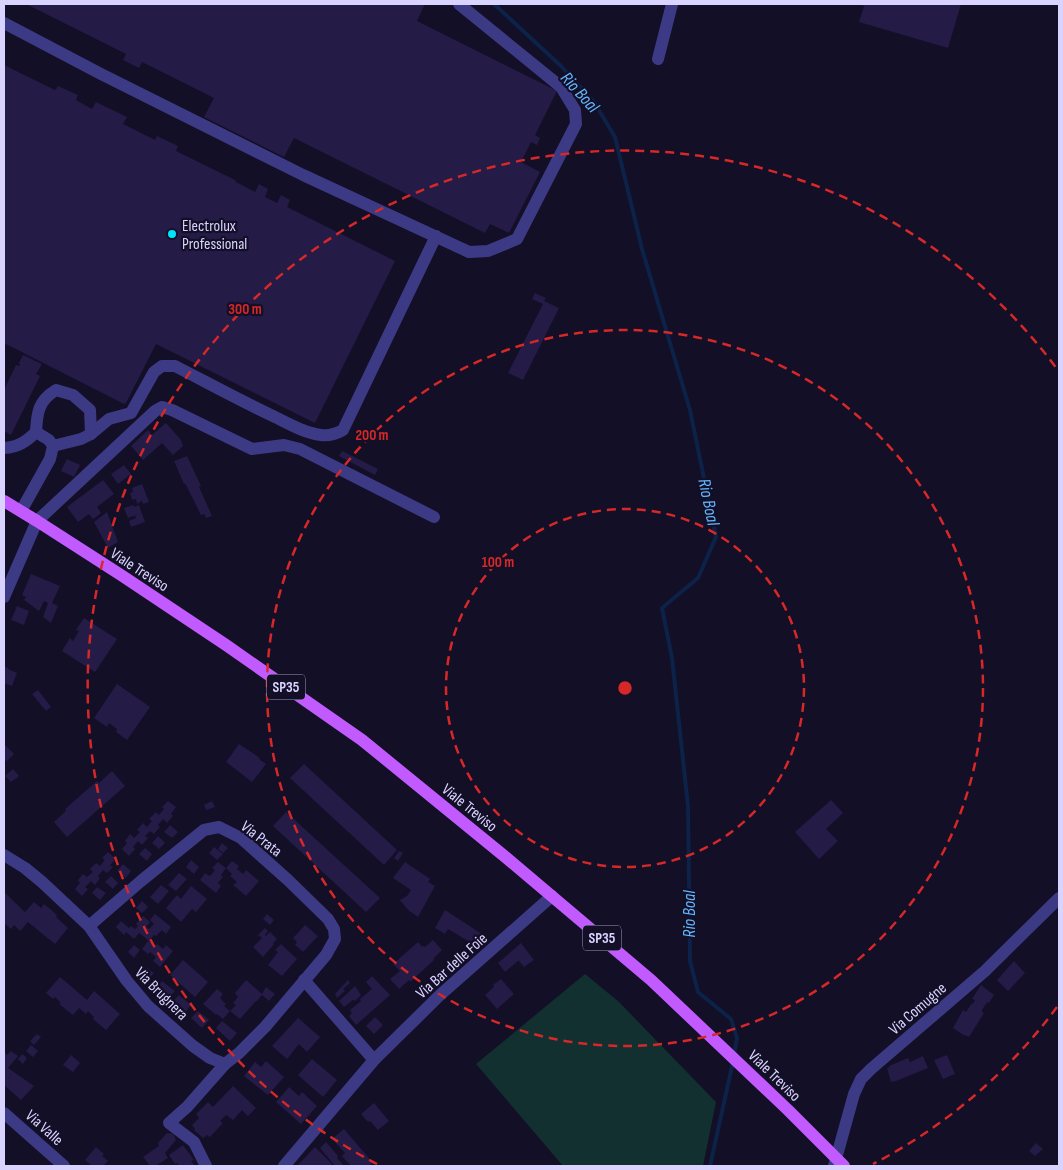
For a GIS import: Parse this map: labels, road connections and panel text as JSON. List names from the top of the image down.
{
  "streets": {
    "main road": ["Viale Treviso", "SP35"],
    "street": [
      "Via Prata",
      "Via Bar delle Foie",
      "Via Brugnera",
      "Via Comugne",
      "Via Valle"
    ]
  },
  "crossings": [
    ["Viale Treviso", "Via Bar delle Foie"],
    ["Viale Treviso", "Via Comugne"],
    ["Via Prata", "Via Brugnera"]
  ],
  "water": ["Rio Boal"],
  "places": ["Electrolux Professional"],
  "rings": ["300 m", "200 m", "100 m"]
}
